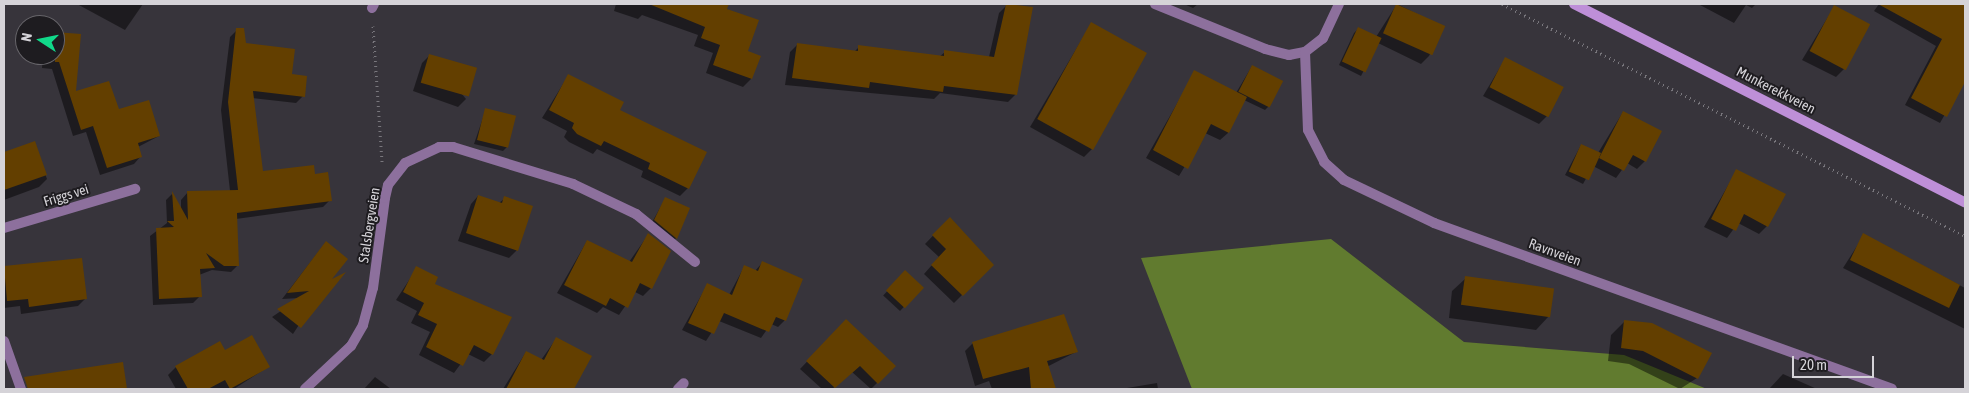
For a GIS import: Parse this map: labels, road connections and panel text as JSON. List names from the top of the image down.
{
  "streets": {
    "main road": ["Munkerekkveien"],
    "street": ["Friggs vei", "Stalsbergveien", "Ravnveien"]
  },
  "scale_bar": "20 m",
  "north": "left"
}
